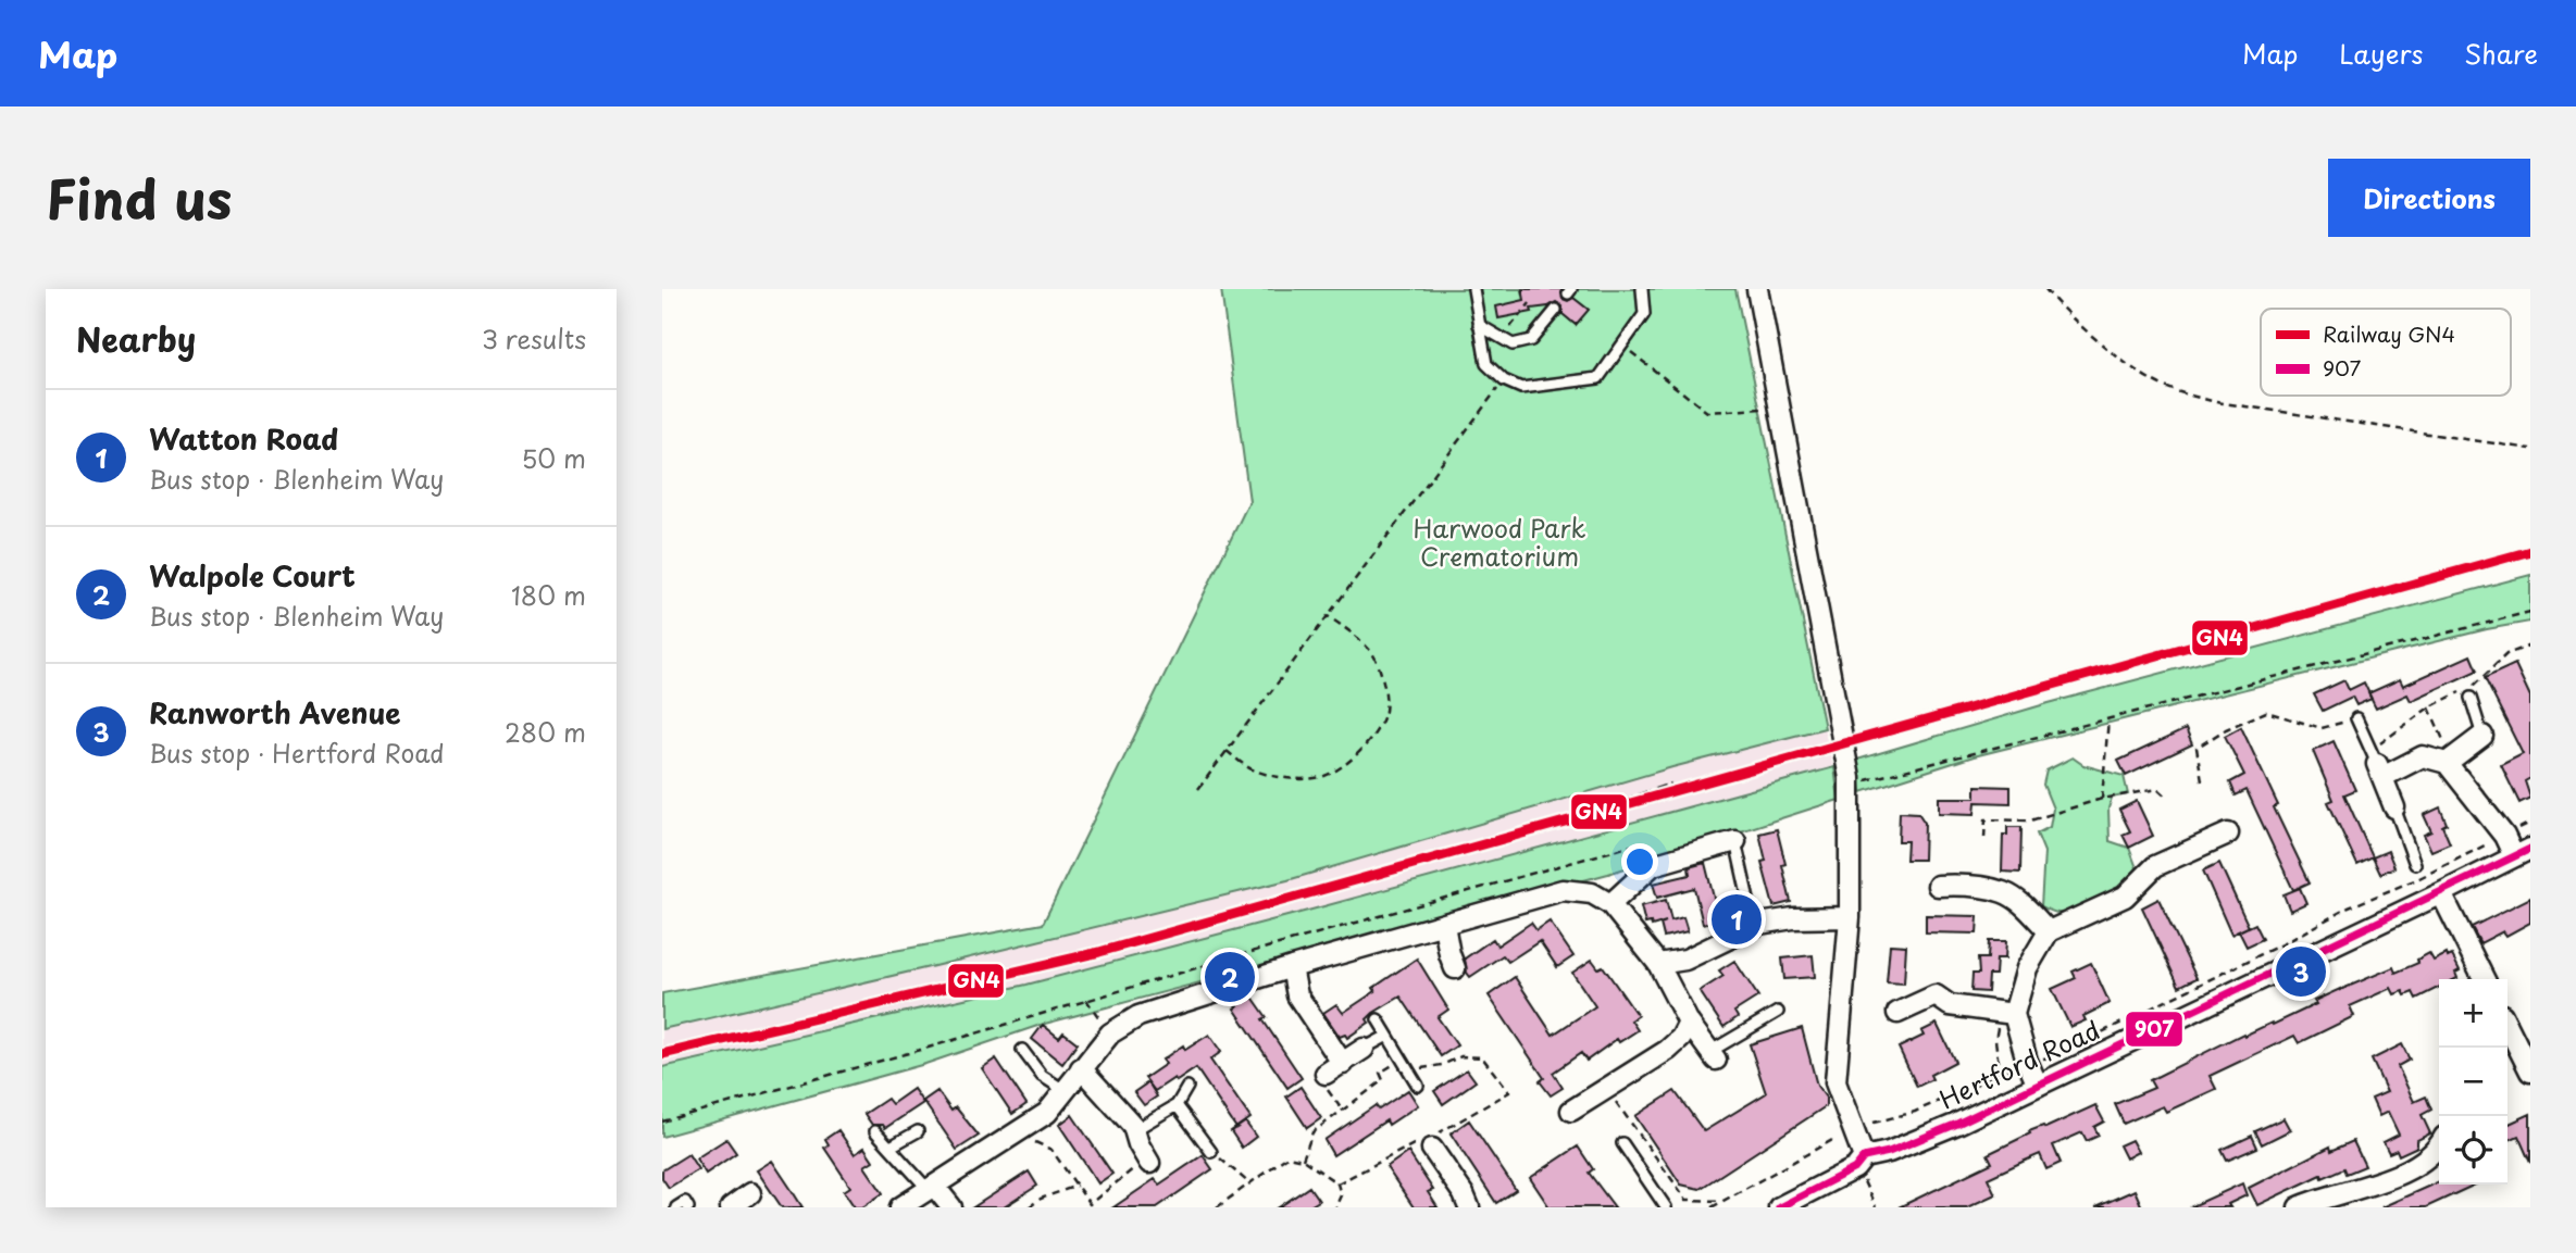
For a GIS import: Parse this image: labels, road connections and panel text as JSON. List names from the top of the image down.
{
  "streets": {
    "street": ["Hertford Road"]
  },
  "parks": ["Harwood Park Crematorium"],
  "lines": ["rail line GN4", "transit line 907"],
  "legend": ["Railway GN4", "907"],
  "page": {
    "header": "Map",
    "nav": ["Map", "Layers", "Share"],
    "title": "Find us",
    "buttons": "Directions",
    "heading": ["Nearby", "3 results"],
    "list": [
      {
        "mark": "1",
        "name": "Watton Road",
        "note": "Bus stop · Blenheim Way",
        "value": "50 m"
      },
      {
        "mark": "2",
        "name": "Walpole Court",
        "note": "Bus stop · Blenheim Way",
        "value": "180 m"
      },
      {
        "mark": "3",
        "name": "Ranworth Avenue",
        "note": "Bus stop · Hertford Road",
        "value": "280 m"
      }
    ],
    "pins": ["1", "3", "2"],
    "map_buttons": ["+", "−"]
  }
}
